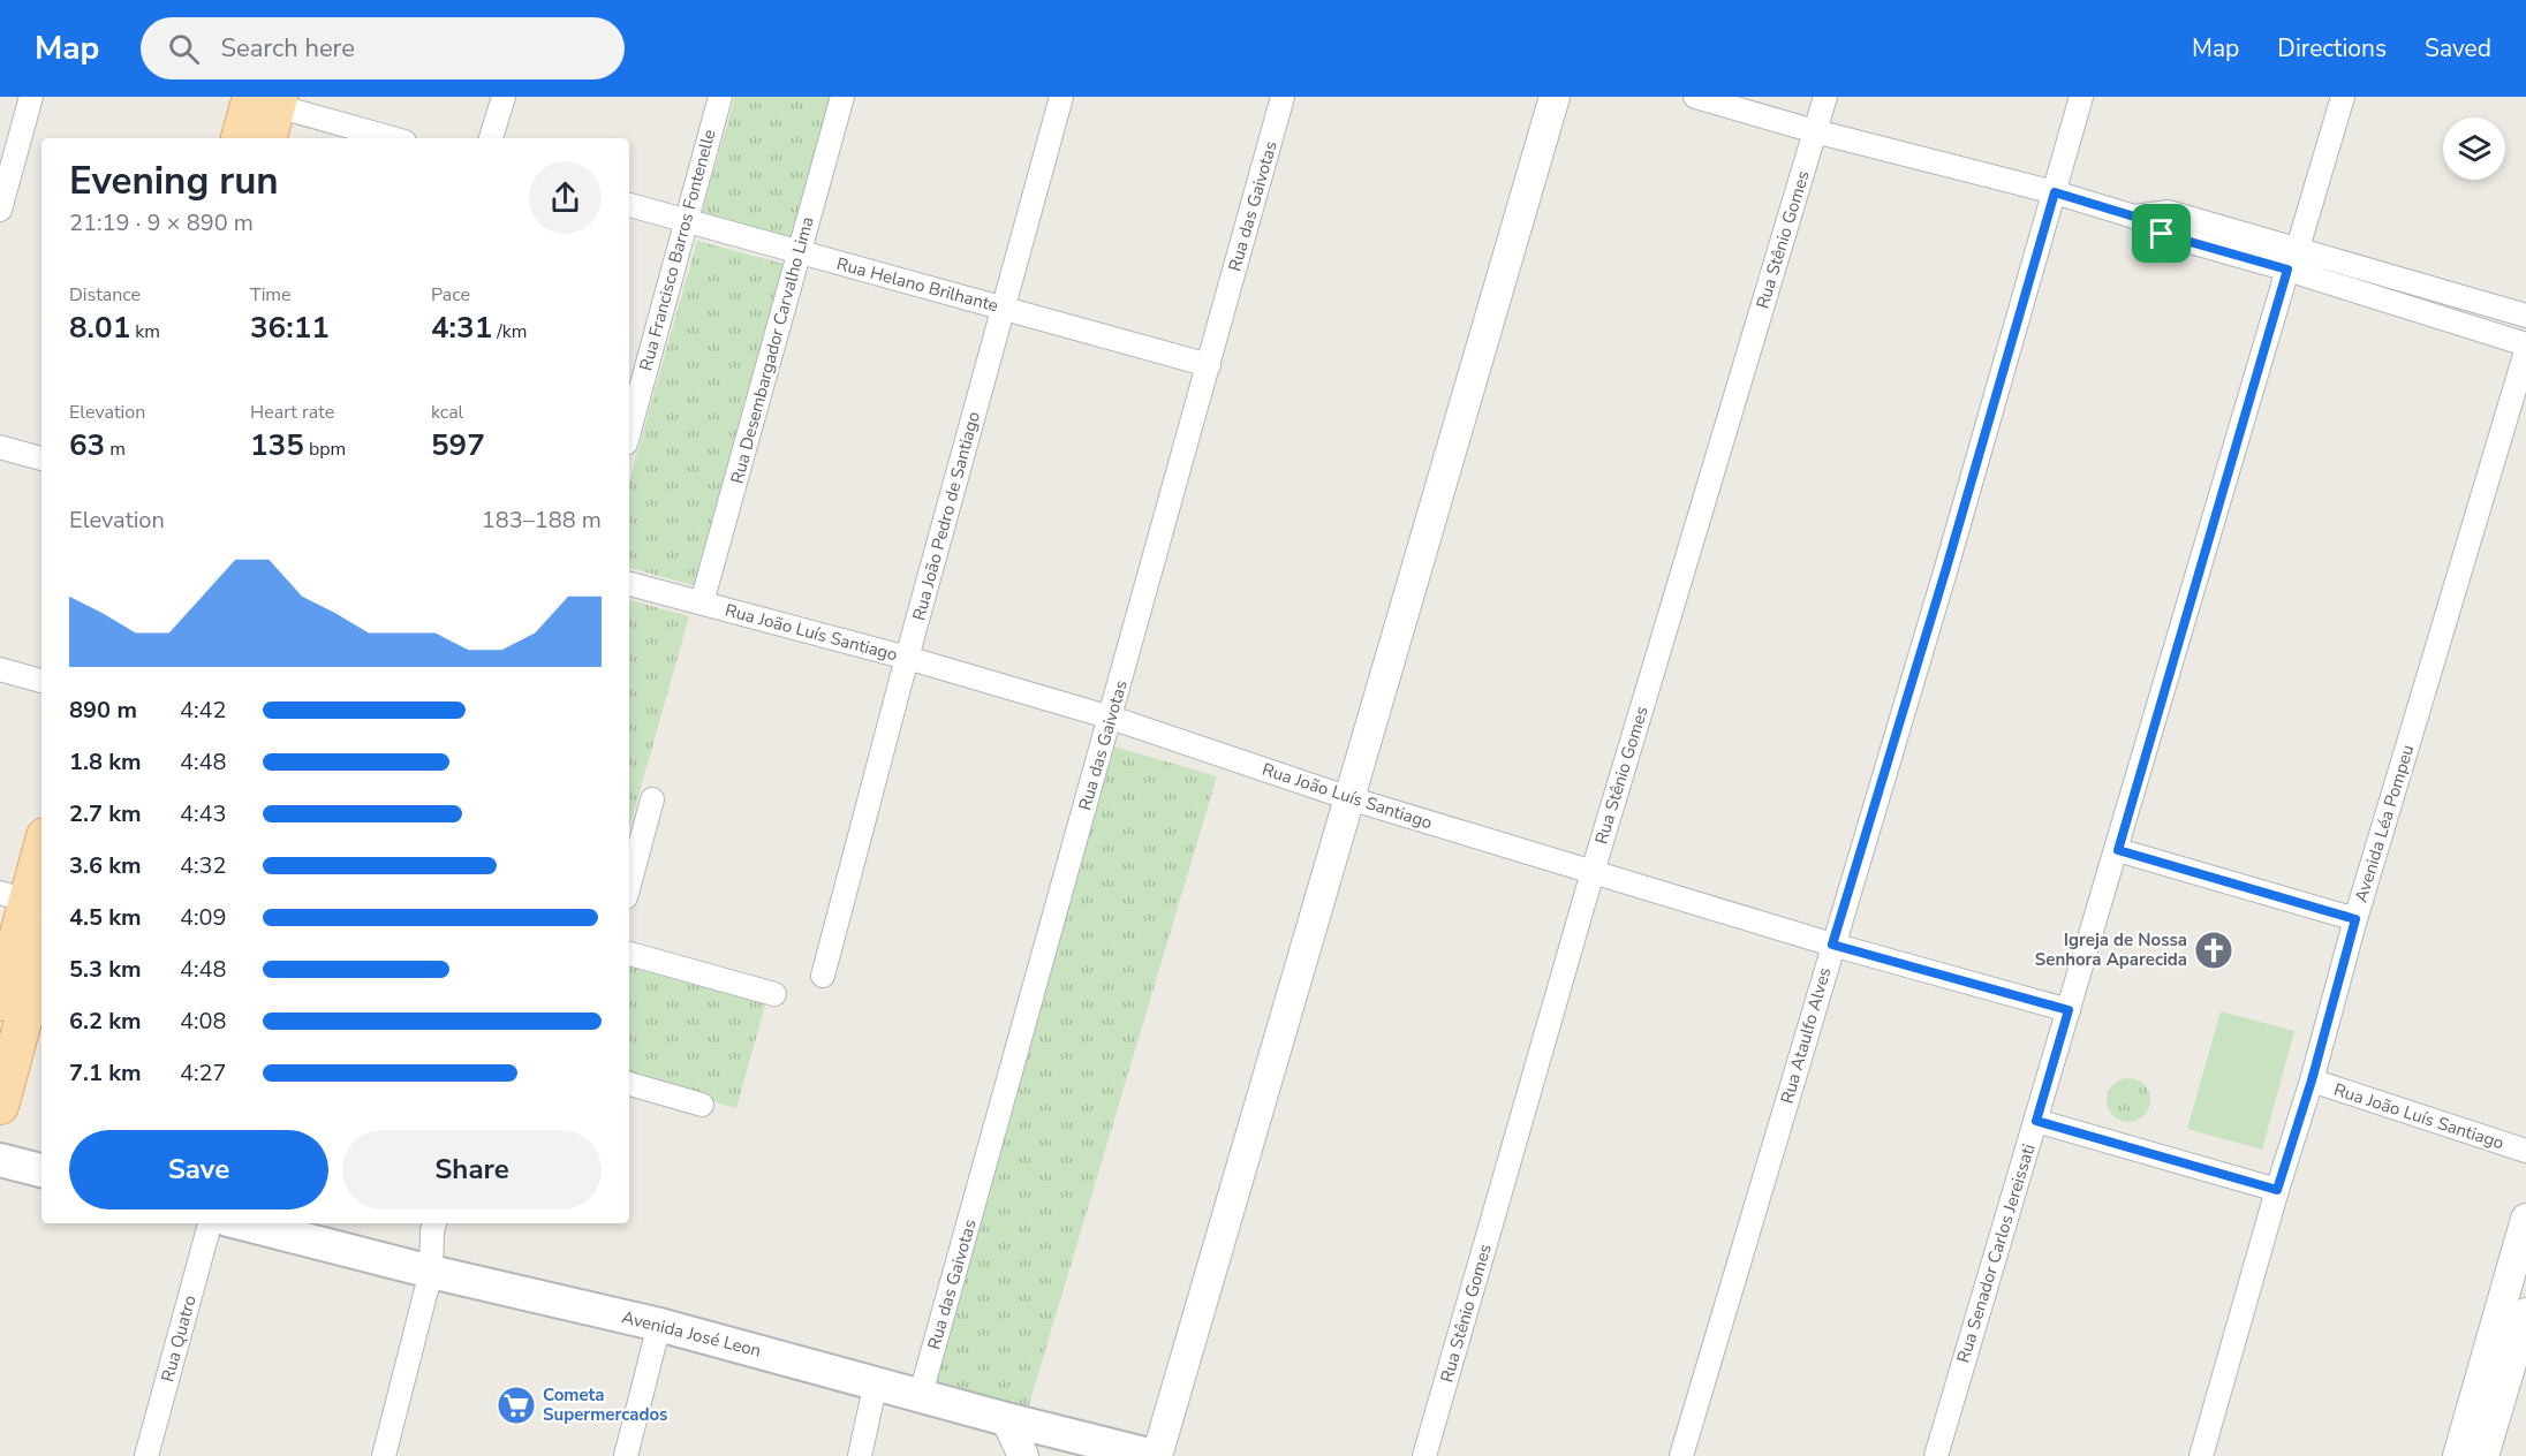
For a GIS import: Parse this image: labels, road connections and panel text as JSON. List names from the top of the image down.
{
  "streets": {
    "main road": ["Avenida José Leon"],
    "street": [
      "Rua das Gaivotas",
      "Rua Stênio Gomes",
      "Rua Francisco Barros Fontenelle",
      "Rua Helano Brilhante",
      "Rua Desembargador Carvalho Lima",
      "Rua João Pedro de Santiago",
      "Rua João Luís Santiago",
      "Avenida Léa Pompeu",
      "Rua Ataulfo Alves",
      "Rua Senador Carlos Jereissati",
      "Rua Quatro"
    ]
  },
  "crossings": [
    ["Rua das Gaivotas", "Rua Helano Brilhante"],
    ["Rua das Gaivotas", "Rua João Luís Santiago"],
    ["Rua das Gaivotas", "Avenida José Leon"],
    ["Rua Stênio Gomes", "Rua João Luís Santiago"],
    ["Rua Francisco Barros Fontenelle", "Rua Helano Brilhante"],
    ["Rua Helano Brilhante", "Rua Desembargador Carvalho Lima"],
    ["Rua Helano Brilhante", "Rua João Pedro de Santiago"],
    ["Rua Desembargador Carvalho Lima", "Rua João Luís Santiago"],
    ["Rua João Pedro de Santiago", "Rua João Luís Santiago"],
    ["Rua João Luís Santiago", "Avenida Léa Pompeu"],
    ["Rua João Luís Santiago", "Rua Ataulfo Alves"],
    ["Rua João Luís Santiago", "Rua Senador Carlos Jereissati"]
  ],
  "places": {
    "church": ["Igreja de Nossa Senhora Aparecida"],
    "supermarket": ["Cometa Supermercados"]
  },
  "page": {
    "header": "Map",
    "search": "Search here",
    "nav": ["Map", "Directions", "Saved"],
    "heading": ["Evening run", "21:19 · 9 × 890 m"],
    "stats": [
      ["Distance", "8.01 km"],
      ["Time", "36:11"],
      ["Pace", "4:31 /km"],
      ["Elevation", "63 m"],
      ["Heart rate", "135 bpm"],
      ["kcal", "597"]
    ],
    "chart": ["Elevation", "183–188 m"],
    "list": [
      {
        "name": "890 m",
        "note": "4:42"
      },
      {
        "name": "1.8 km",
        "note": "4:48"
      },
      {
        "name": "2.7 km",
        "note": "4:43"
      },
      {
        "name": "3.6 km",
        "note": "4:32"
      },
      {
        "name": "4.5 km",
        "note": "4:09"
      },
      {
        "name": "5.3 km",
        "note": "4:48"
      },
      {
        "name": "6.2 km",
        "note": "4:08"
      },
      {
        "name": "7.1 km",
        "note": "4:27"
      }
    ],
    "buttons": ["Save", "Share"]
  }
}
